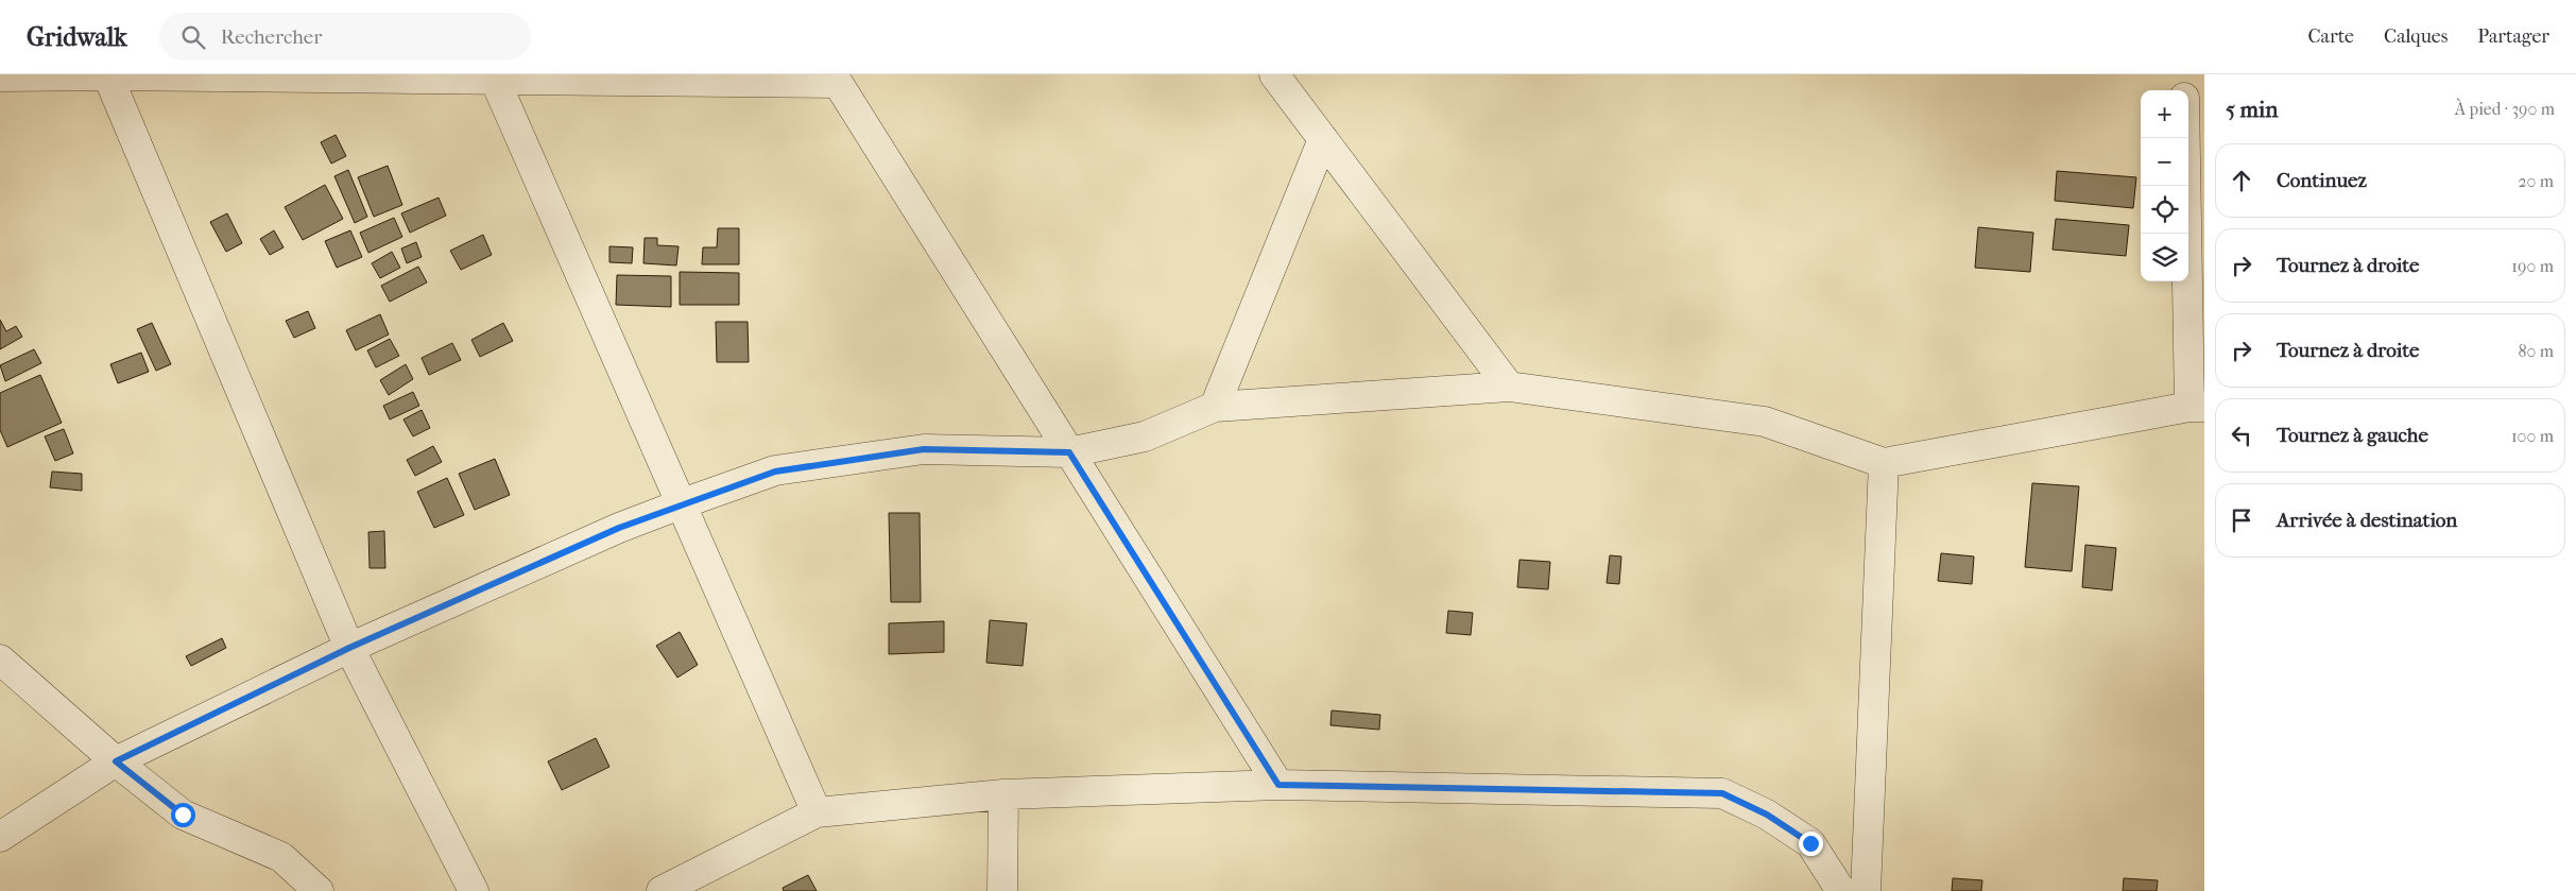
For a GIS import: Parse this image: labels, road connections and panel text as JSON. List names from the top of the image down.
{
  "page": {
    "header": "Gridwalk",
    "search": "Rechercher",
    "nav": ["Carte", "Calques", "Partager"],
    "heading": ["5 min", "À pied · 390 m"],
    "map_buttons": ["+", "−"],
    "list": [
      ["Continuez", "20 m"],
      ["Tournez à droite", "190 m"],
      ["Tournez à droite", "80 m"],
      ["Tournez à gauche", "100 m"],
      "Arrivée à destination"
    ]
  }
}
